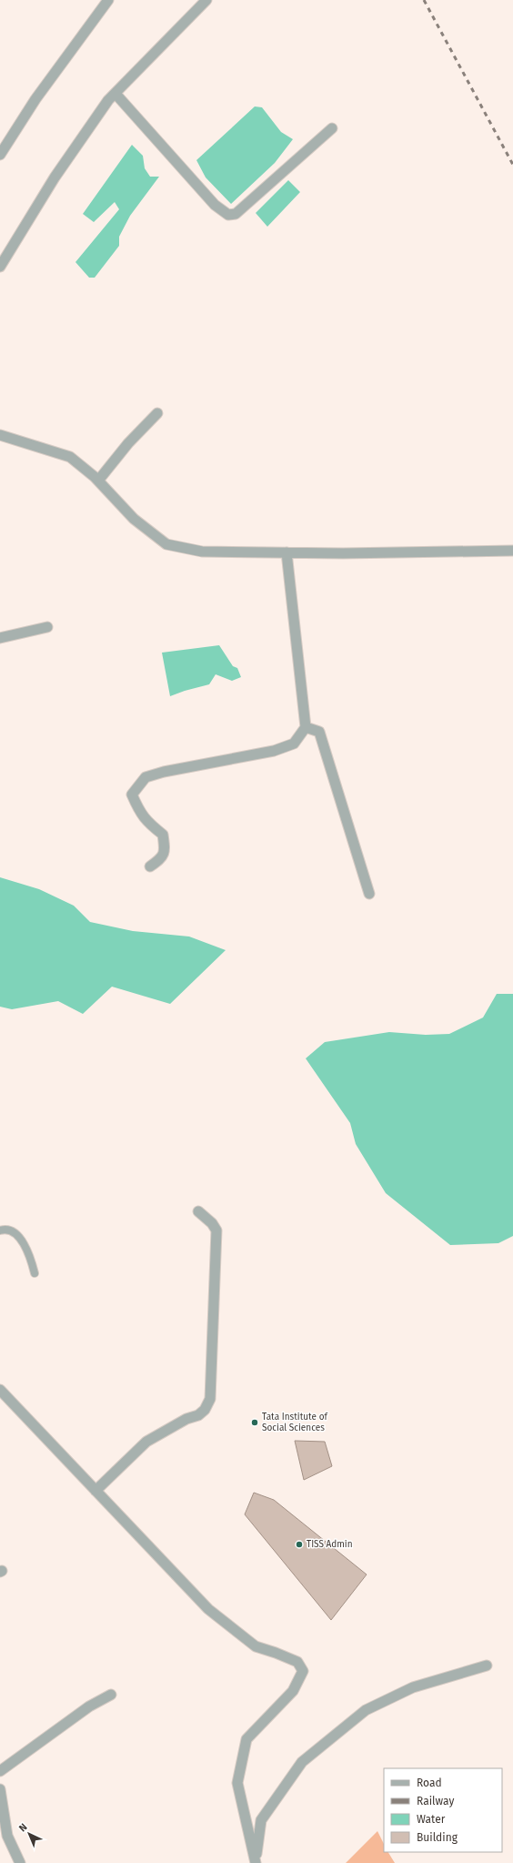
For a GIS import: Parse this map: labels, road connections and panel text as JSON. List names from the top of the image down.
{
  "places": ["Tata Institute of Social Sciences", "TISS Admin"],
  "legend": [
    "Road",
    "Railway",
    "Water",
    "Building"
  ],
  "north": "top left"
}
